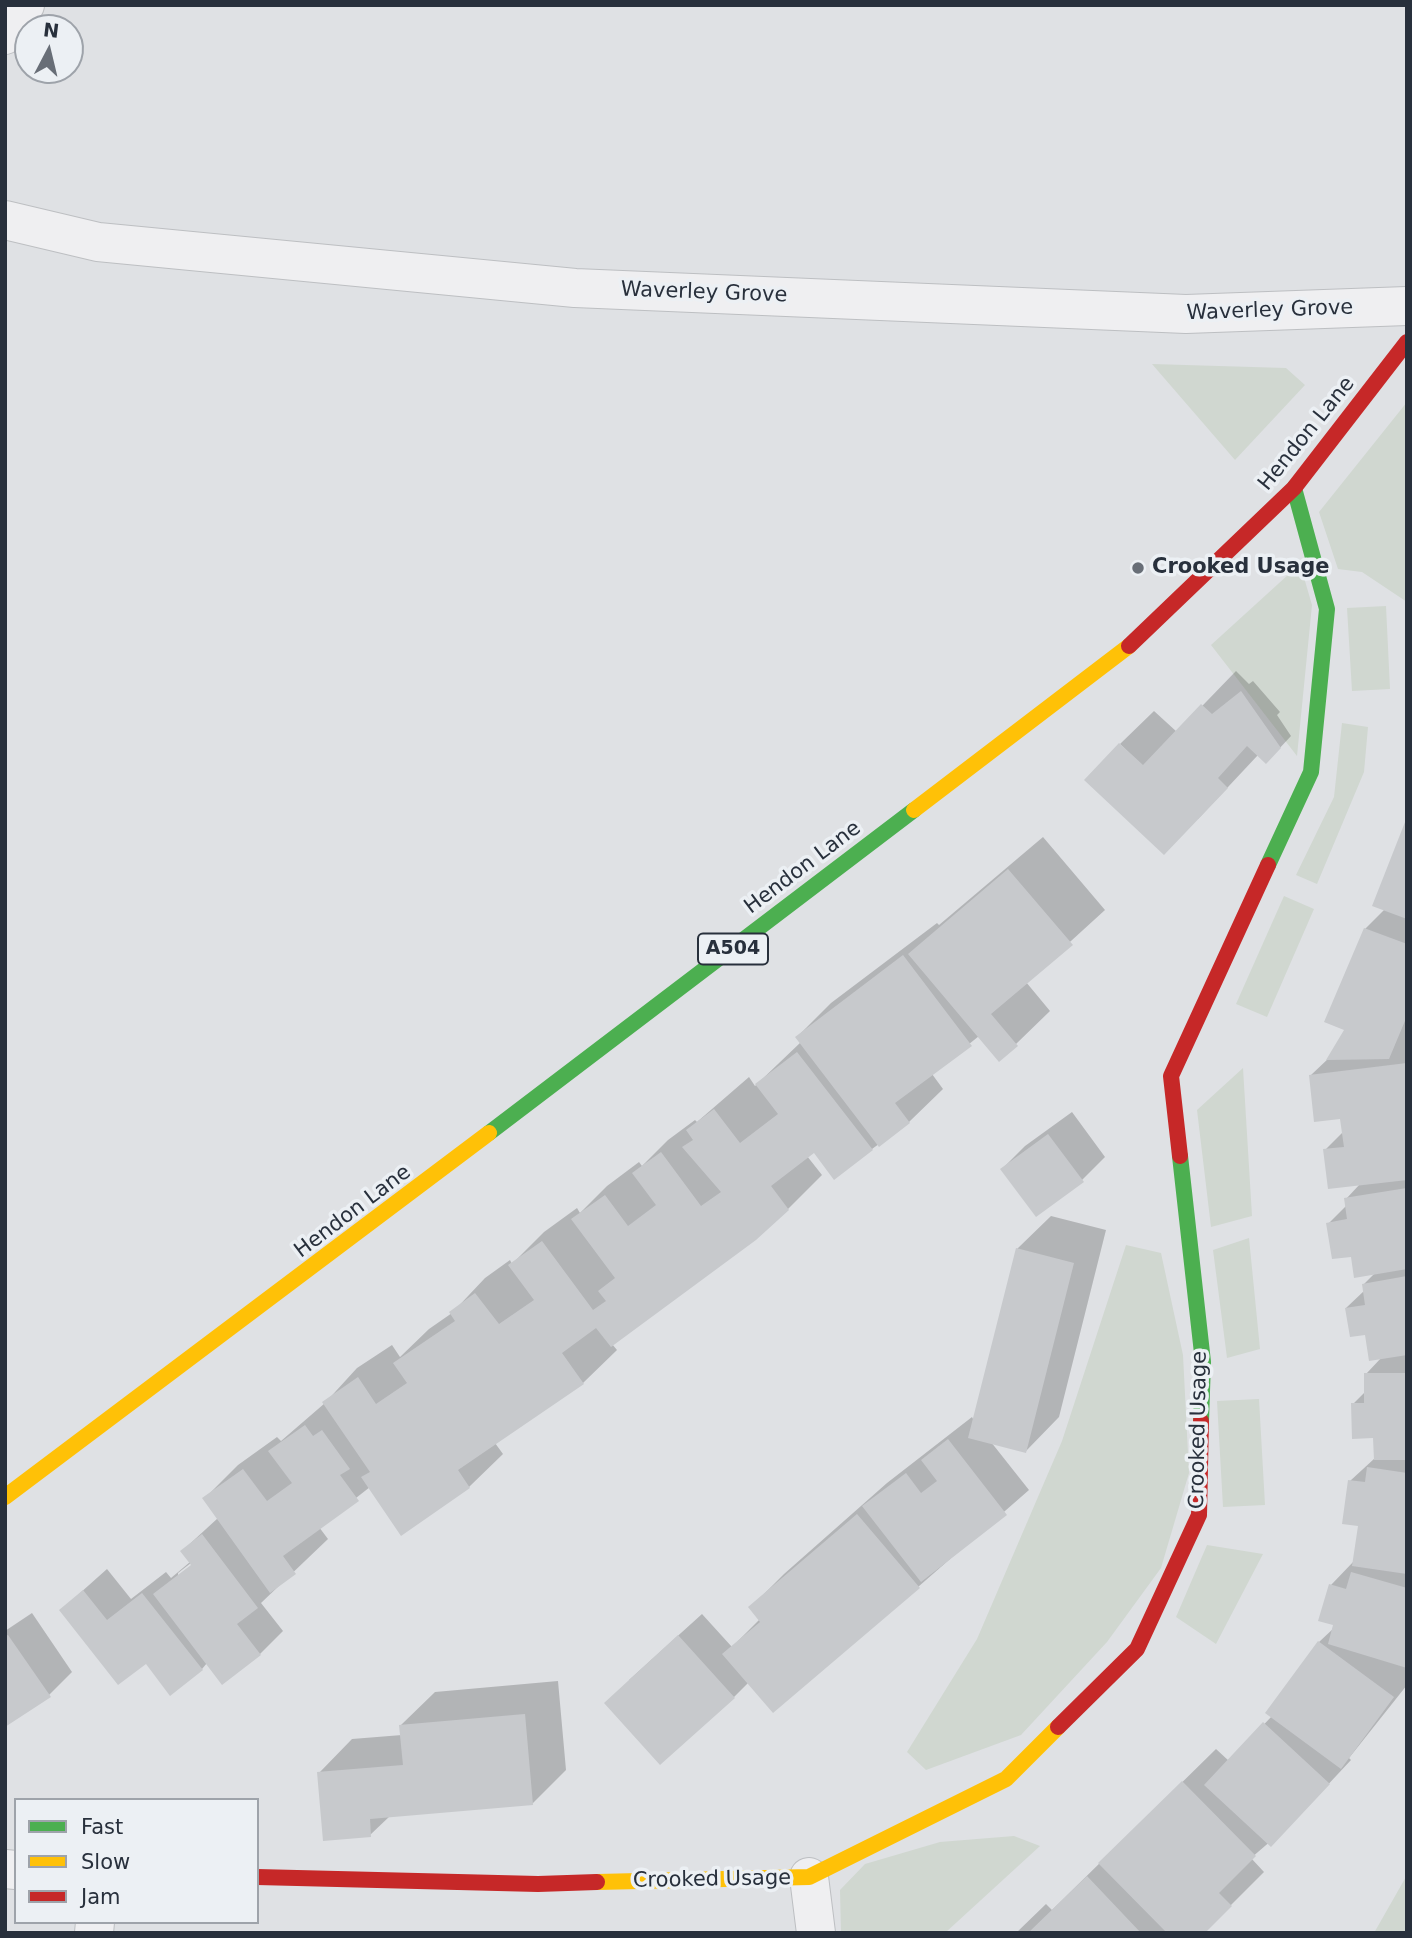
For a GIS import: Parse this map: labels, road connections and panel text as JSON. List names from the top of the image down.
{
  "streets": {
    "street": [
      "Waverley Grove",
      "Hendon Lane",
      "A504",
      "Crooked Usage"
    ]
  },
  "crossings": [
    ["Hendon Lane", "Crooked Usage"]
  ],
  "places": ["Crooked Usage"],
  "legend": ["Fast", "Slow", "Jam"],
  "north": "top"
}
